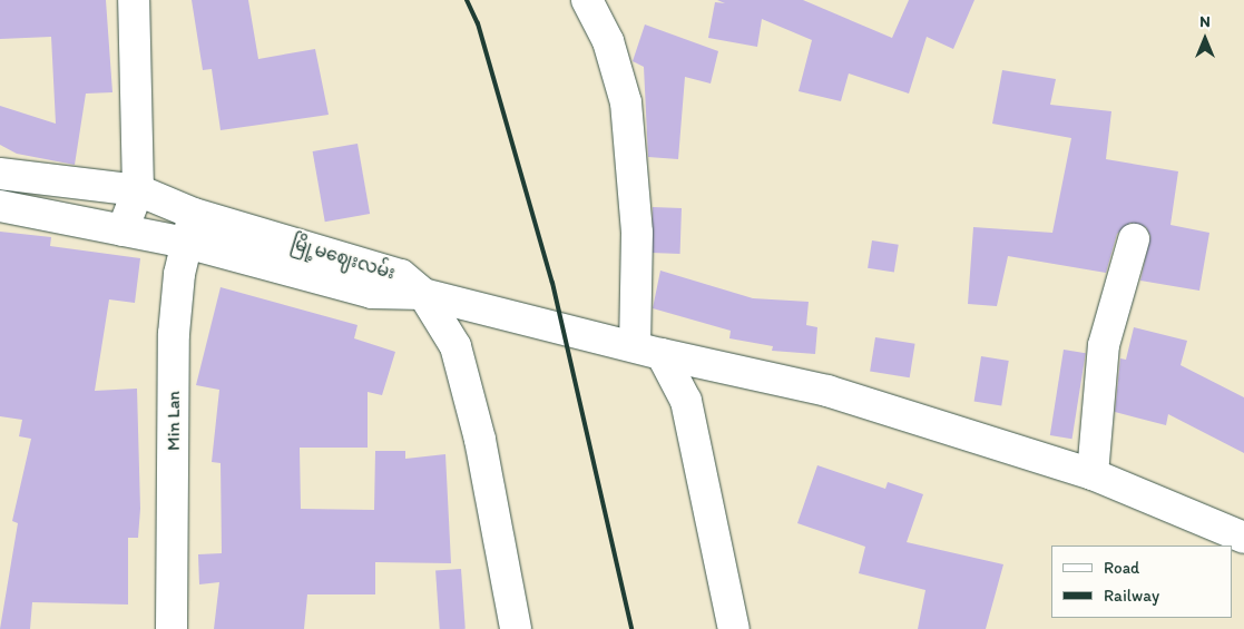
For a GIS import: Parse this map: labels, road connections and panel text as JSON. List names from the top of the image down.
{
  "streets": {
    "street": ["မြို့မဈေးလမ်း", "Min Lan"]
  },
  "crossings": [
    ["မြို့မဈေးလမ်း", "Min Lan"]
  ],
  "legend": ["Road", "Railway"],
  "north": "top"
}
